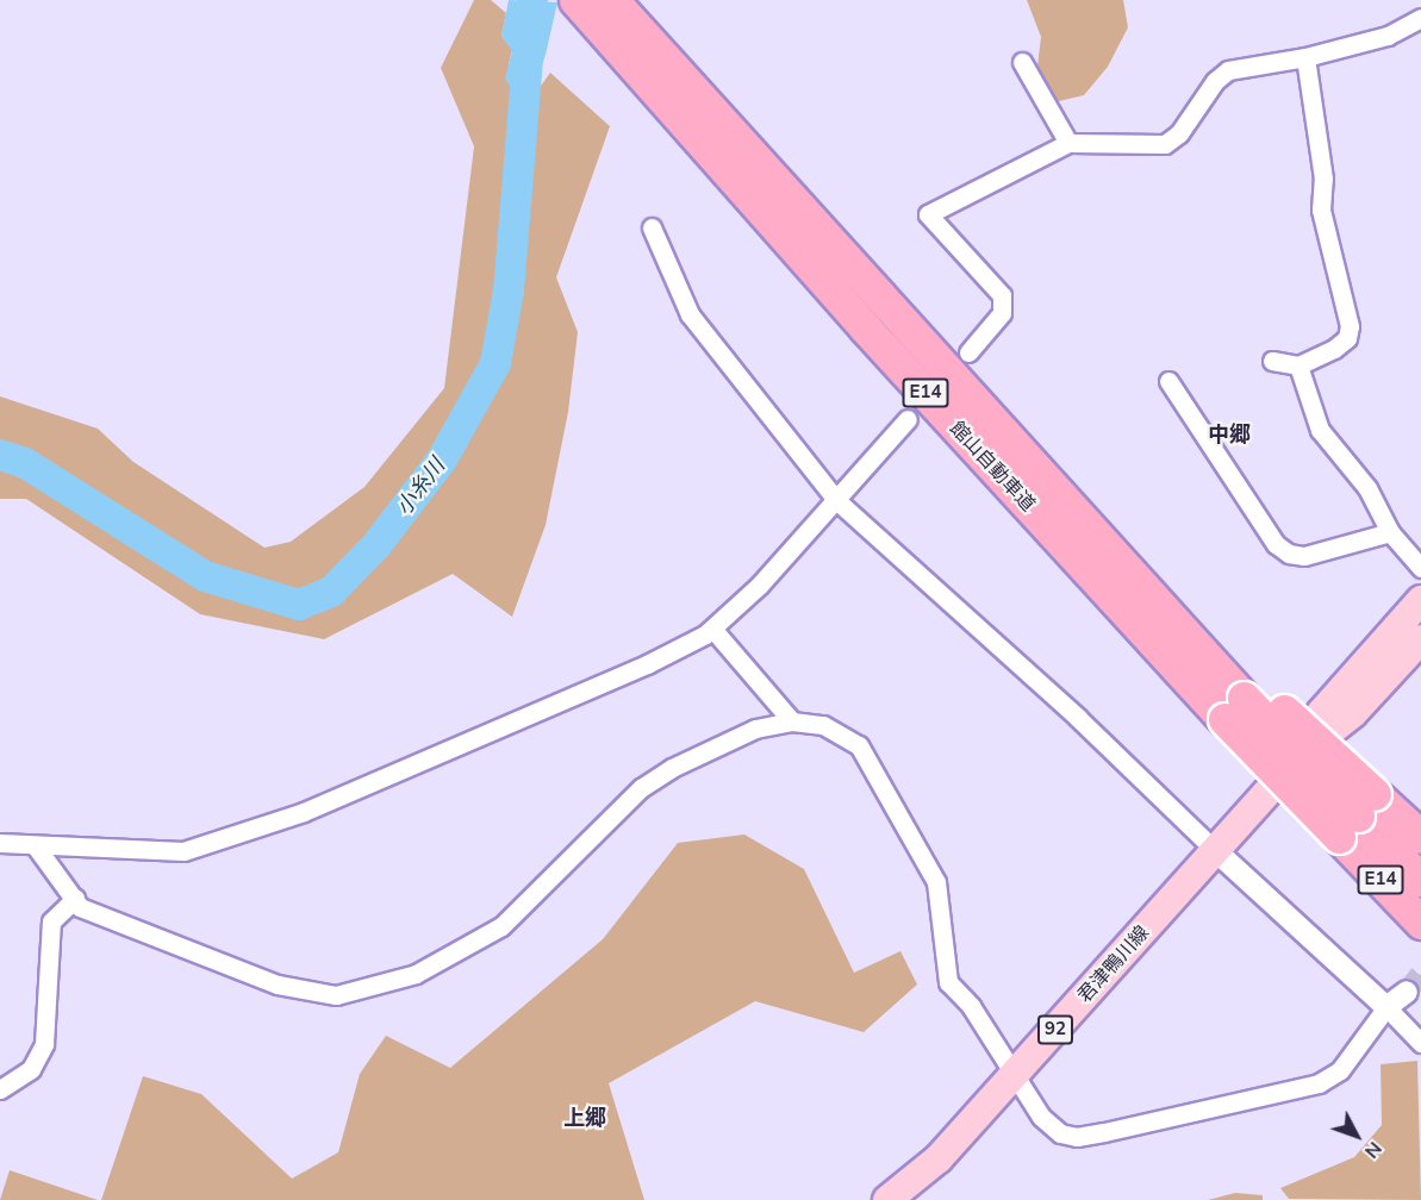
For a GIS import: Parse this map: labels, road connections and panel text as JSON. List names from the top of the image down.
{
  "streets": {
    "highway": ["E14", "館山自動車道"],
    "main road": ["君津鴨川線", "92"]
  },
  "districts": ["中郷", "上郷"],
  "water": ["小糸川"],
  "north": "bottom right"
}
